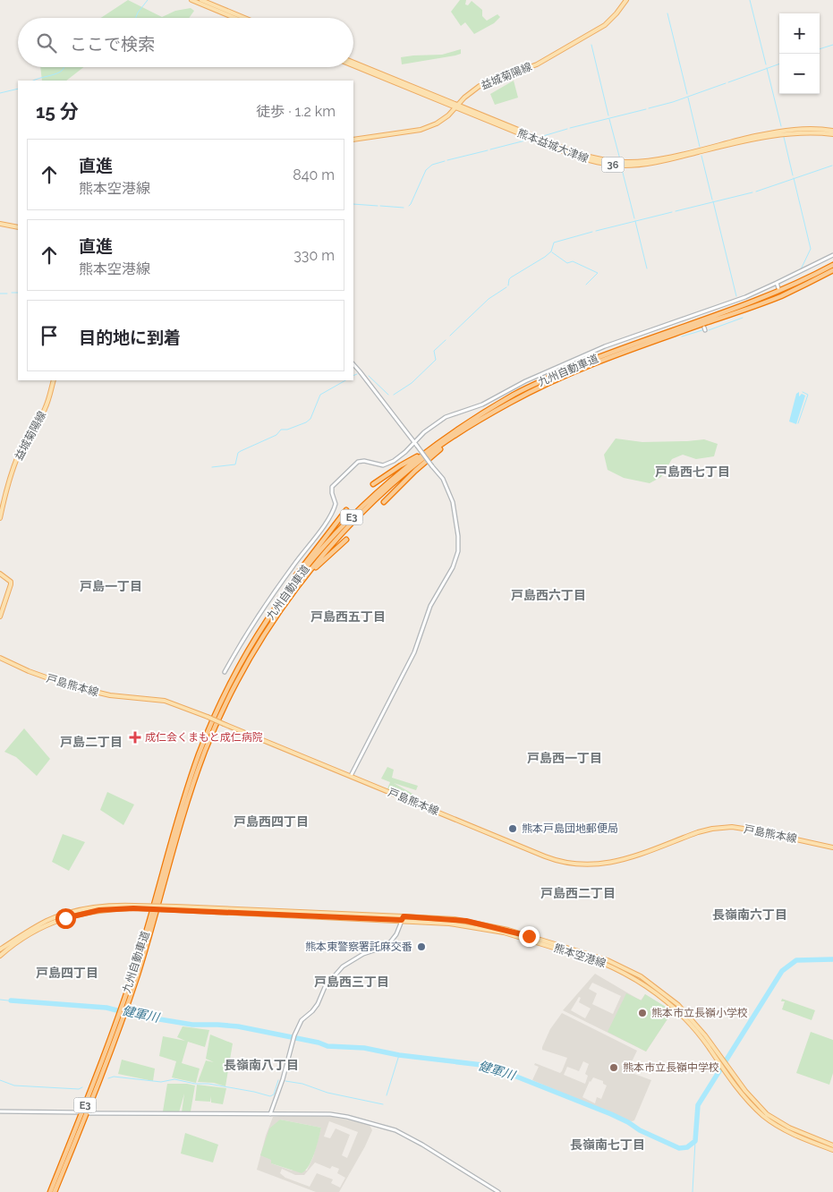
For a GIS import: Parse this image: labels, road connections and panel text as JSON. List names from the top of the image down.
{
  "streets": {
    "highway": ["九州自動車道", "E3"],
    "main road": [
      "益城菊陽線",
      "熊本益城大津線",
      "36",
      "戸島熊本線",
      "熊本空港線"
    ]
  },
  "crossings": [
    ["益城菊陽線", "熊本益城大津線"]
  ],
  "districts": [
    "戸島西七丁目",
    "戸島一丁目",
    "戸島西六丁目",
    "戸島西五丁目",
    "戸島二丁目",
    "戸島西一丁目",
    "戸島西四丁目",
    "戸島西二丁目",
    "長嶺南六丁目",
    "戸島四丁目",
    "戸島西三丁目",
    "長嶺南八丁目",
    "長嶺南七丁目"
  ],
  "water": ["健軍川"],
  "places": {
    "health": ["成仁会くまもと成仁病院"],
    "other": [
      "熊本戸島団地郵便局",
      "熊本東警察署託麻交番",
      "熊本市立長嶺小学校",
      "熊本市立長嶺中学校"
    ]
  },
  "page": {
    "map_buttons": ["+", "−"],
    "search": "ここで検索",
    "heading": ["15 分", "徒歩 · 1.2 km"],
    "list": [
      ["直進", "熊本空港線", "840 m"],
      ["直進", "熊本空港線", "330 m"],
      "目的地に到着"
    ]
  }
}
